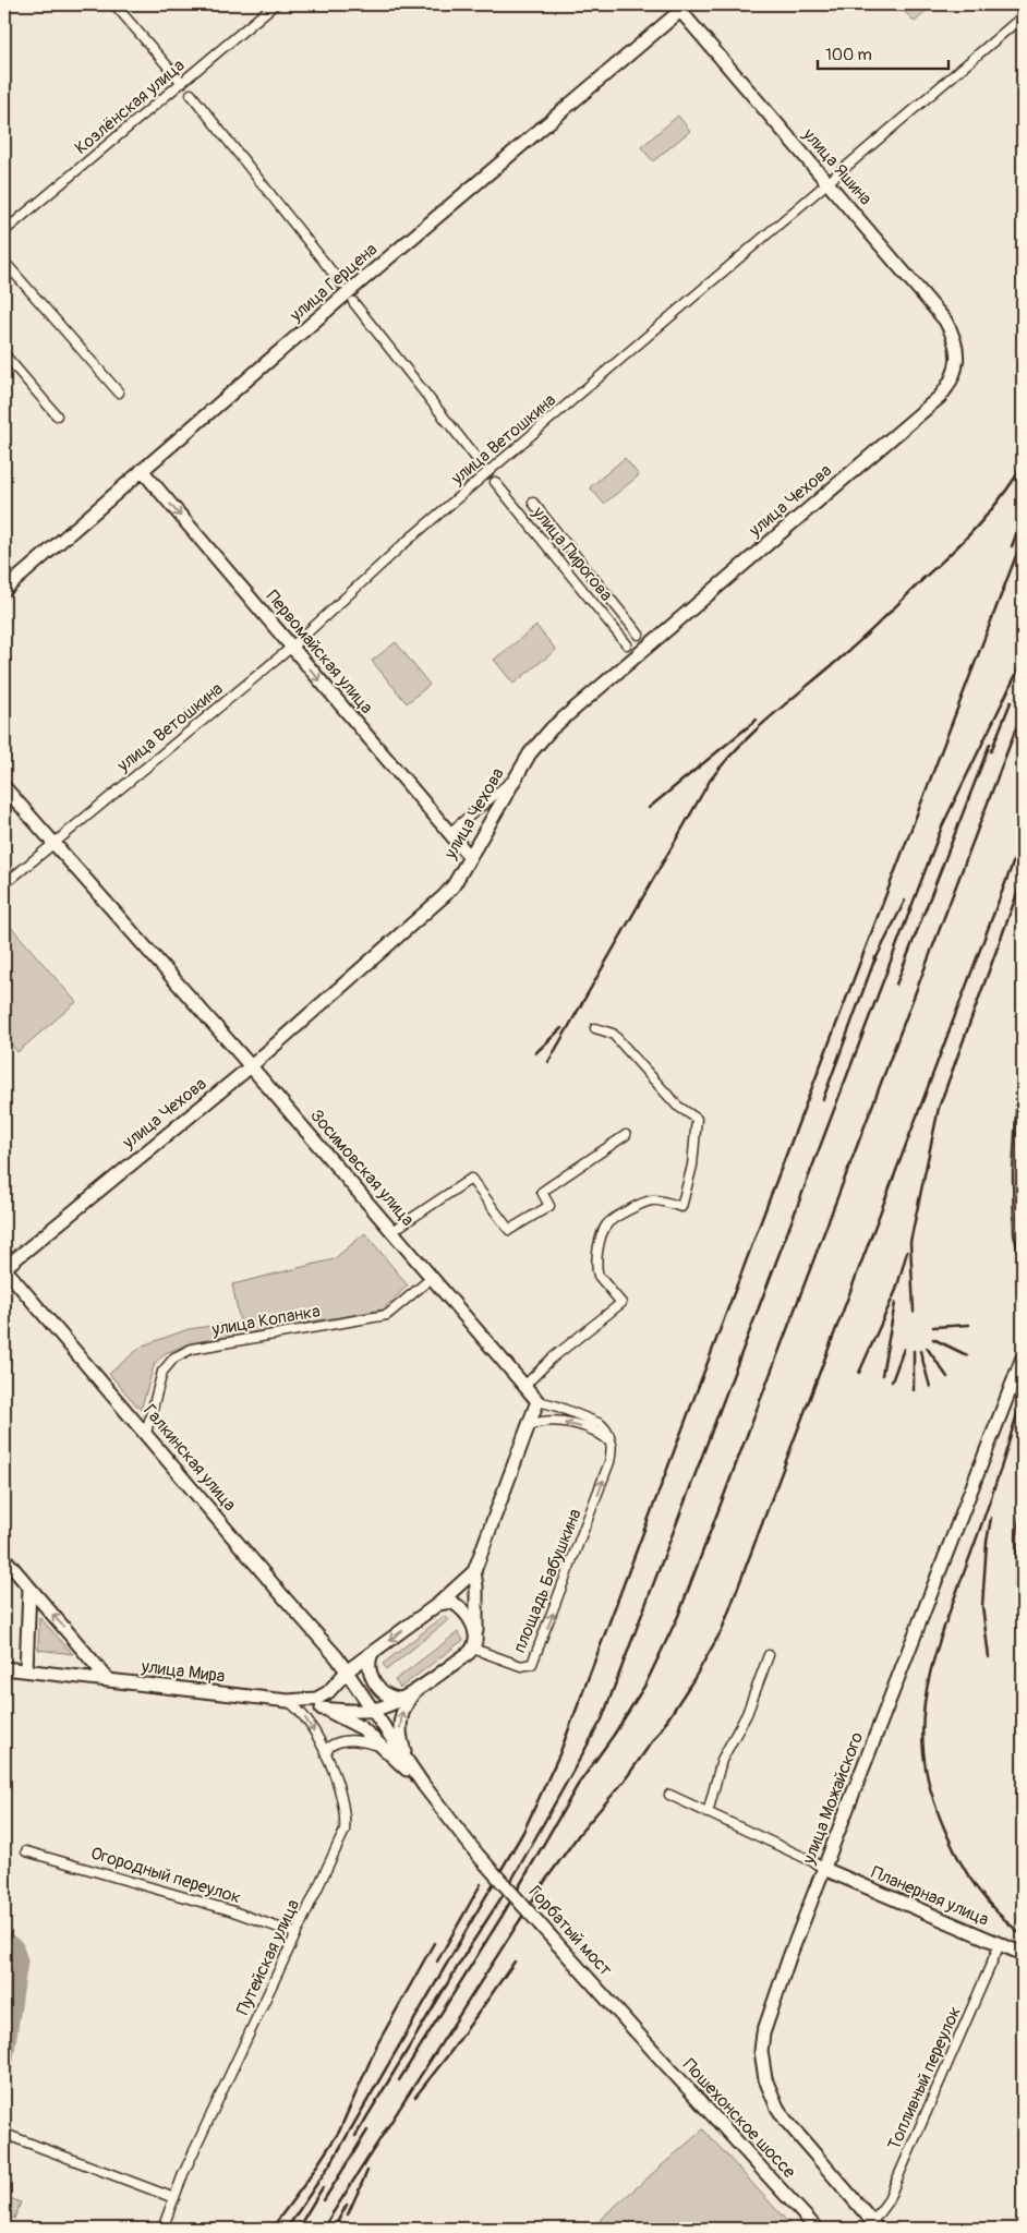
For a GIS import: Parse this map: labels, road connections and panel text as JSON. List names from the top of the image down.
{
  "streets": {
    "street": [
      "Козлёнская улица",
      "улица Яшина",
      "улица Герцена",
      "улица Ветошкина",
      "улица Чехова",
      "улица Пирогова",
      "Первомайская улица",
      "Зосимовская улица",
      "улица Копанка",
      "Галкинская улица",
      "площадь Бабушкина",
      "улица Мира",
      "улица Можайского",
      "Огородный переулок",
      "Планерная улица",
      "Горбатый мост",
      "Путейская улица",
      "Топливный переулок",
      "Пошехонское шоссе"
    ]
  },
  "crossings": [
    ["улица Яшина", "улица Герцена"],
    ["улица Яшина", "улица Ветошкина"],
    ["улица Яшина", "улица Чехова"],
    ["улица Герцена", "Первомайская улица"],
    ["улица Ветошкина", "Первомайская улица"],
    ["улица Ветошкина", "Зосимовская улица"],
    ["улица Чехова", "Первомайская улица"],
    ["улица Чехова", "Зосимовская улица"],
    ["улица Чехова", "Галкинская улица"],
    ["Зосимовская улица", "улица Копанка"],
    ["улица Копанка", "Галкинская улица"],
    ["Галкинская улица", "улица Мира"],
    ["Галкинская улица", "Горбатый мост"],
    ["улица Мира", "Путейская улица"],
    ["улица Можайского", "Планерная улица"],
    ["улица Можайского", "Топливный переулок"],
    ["Огородный переулок", "Путейская улица"],
    ["Планерная улица", "Топливный переулок"],
    ["Горбатый мост", "Пошехонское шоссе"]
  ],
  "one_way": ["Первомайская улица", "площадь Бабушкина"],
  "scale_bar": "100 m"
}
